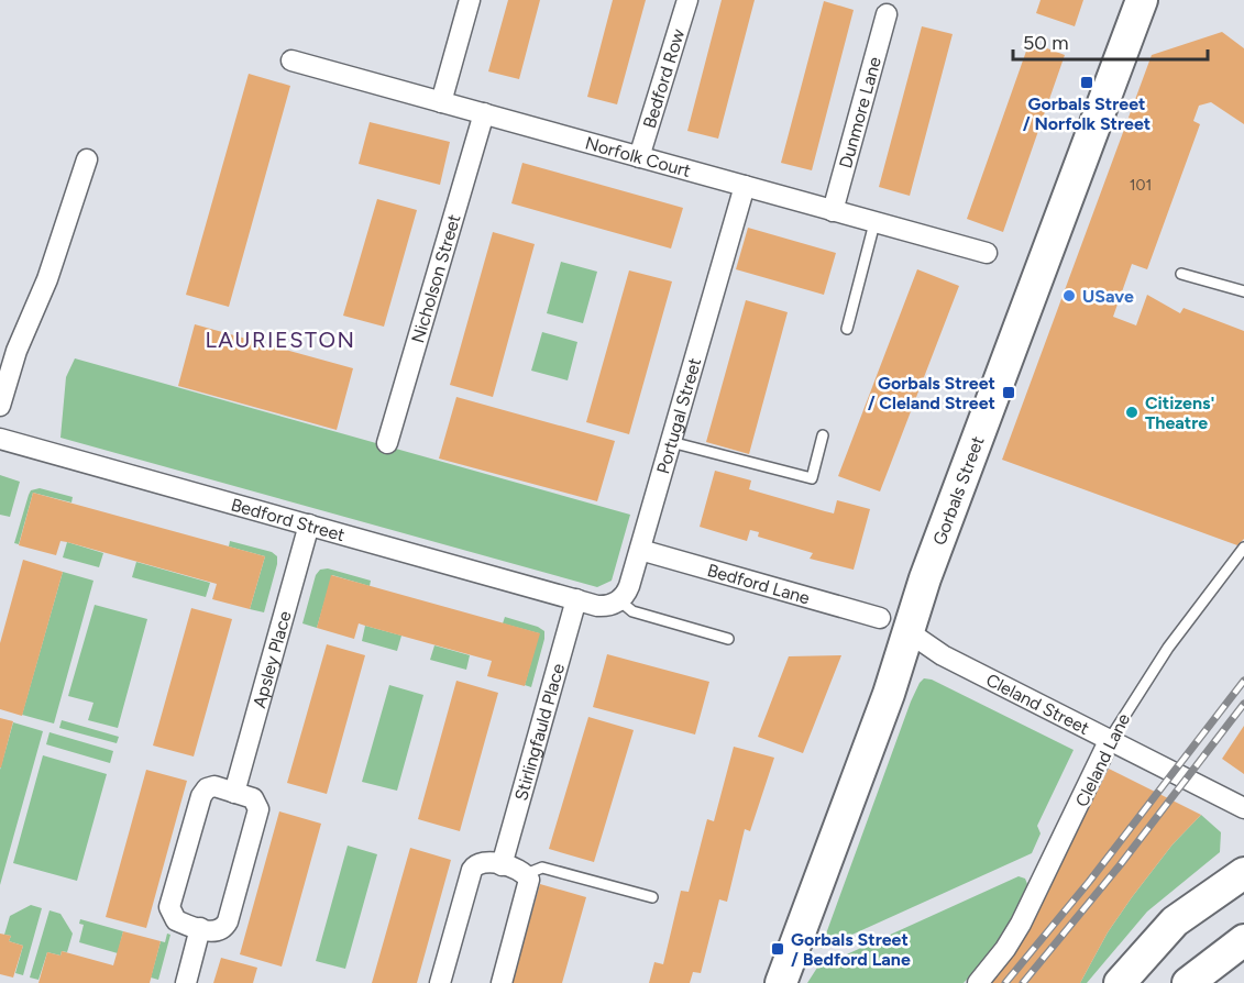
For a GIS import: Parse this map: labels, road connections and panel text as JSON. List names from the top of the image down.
{
  "streets": {
    "main road": ["Gorbals Street"],
    "street": [
      "Bedford Row",
      "Dunmore Lane",
      "Norfolk Court",
      "Nicholson Street",
      "Portugal Street",
      "Bedford Street",
      "Bedford Lane",
      "Apsley Place",
      "Cleland Street",
      "Stirlingfauld Place",
      "Cleland Lane"
    ]
  },
  "crossings": [
    ["Bedford Row", "Norfolk Court"],
    ["Dunmore Lane", "Norfolk Court"],
    ["Norfolk Court", "Nicholson Street"],
    ["Norfolk Court", "Portugal Street"],
    ["Portugal Street", "Bedford Lane"],
    ["Gorbals Street", "Cleland Street"],
    ["Bedford Street", "Apsley Place"],
    ["Bedford Street", "Stirlingfauld Place"],
    ["Cleland Street", "Cleland Lane"]
  ],
  "districts": ["LAURIESTON"],
  "places": {
    "transit": ["Gorbals Street / Norfolk Street", "Gorbals Street / Cleland Street", "Gorbals Street / Bedford Lane"],
    "other": ["USave", "Citizens' Theatre"]
  },
  "house_numbers": ["101"],
  "scale_bar": "50 m"
}
